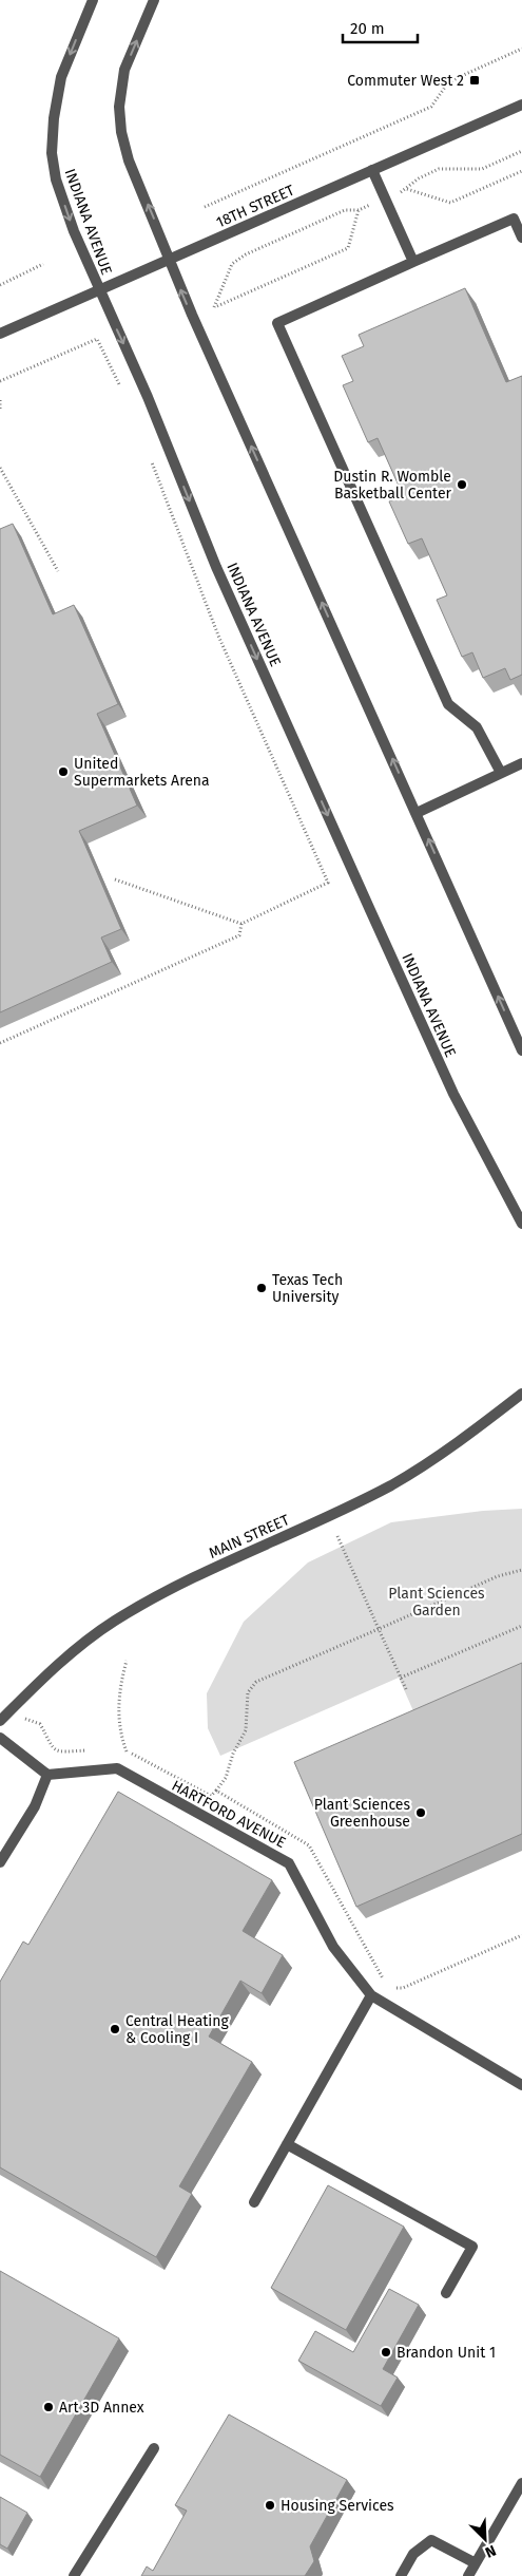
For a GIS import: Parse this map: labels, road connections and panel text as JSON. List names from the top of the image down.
{
  "streets": {
    "street": [
      "18TH STREET",
      "INDIANA AVENUE",
      "MAIN STREET",
      "HARTFORD AVENUE"
    ]
  },
  "crossings": [
    ["18TH STREET", "INDIANA AVENUE"]
  ],
  "parks": ["Plant Sciences Garden"],
  "places": {
    "transit": ["Commuter West 2"],
    "other": [
      "Dustin R. Womble Basketball Center",
      "United Supermarkets Arena",
      "Texas Tech University",
      "Plant Sciences Greenhouse",
      "Central Heating & Cooling I",
      "Brandon Unit 1",
      "Art 3D Annex",
      "Housing Services"
    ]
  },
  "scale_bar": "20 m",
  "north": "bottom right"
}
